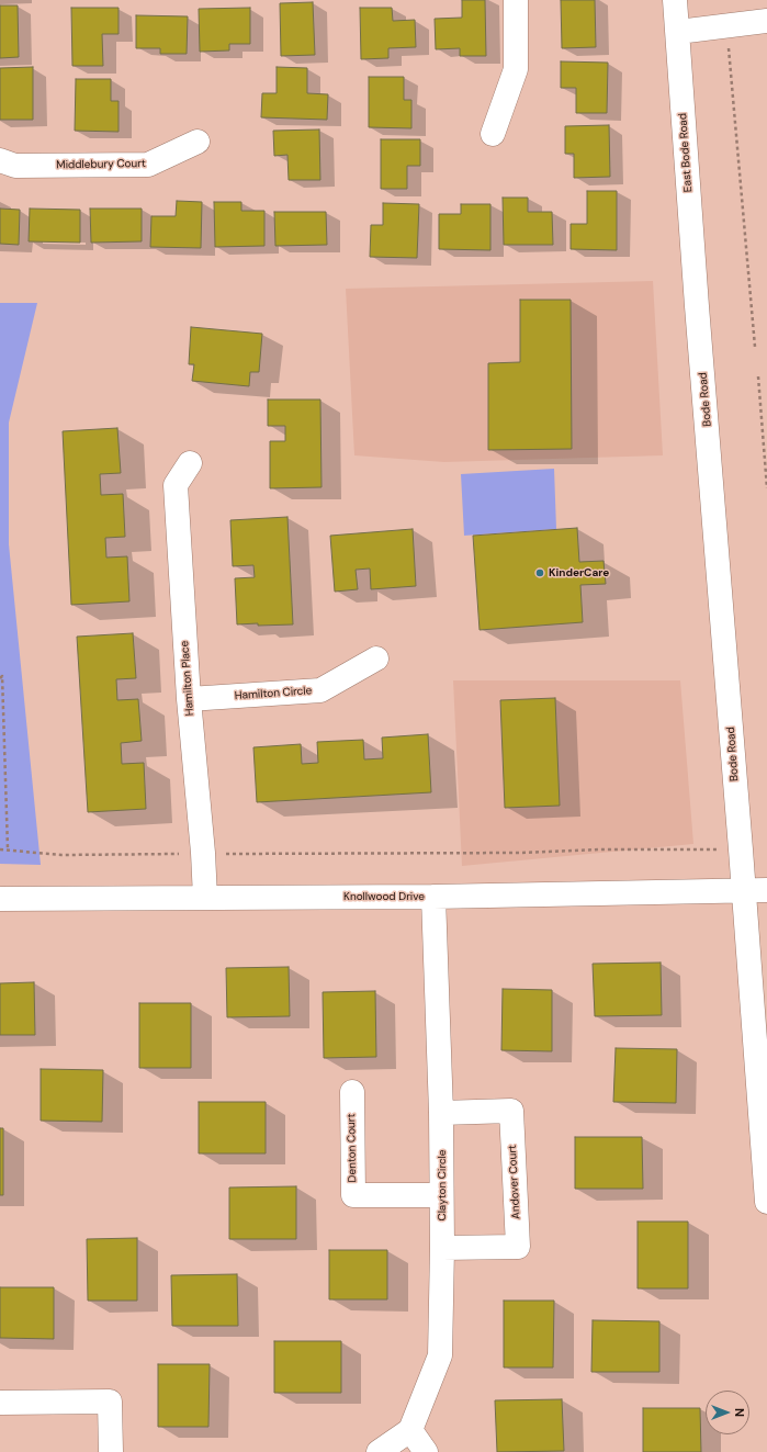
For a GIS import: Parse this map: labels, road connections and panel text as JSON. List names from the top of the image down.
{
  "streets": {
    "street": [
      "East Bode Road",
      "Middlebury Court",
      "Bode Road",
      "Hamilton Place",
      "Hamilton Circle",
      "Knollwood Drive",
      "Denton Court",
      "Andover Court",
      "Clayton Circle"
    ]
  },
  "crossings": [
    ["East Bode Road", "Bode Road"],
    ["Bode Road", "Knollwood Drive"],
    ["Hamilton Place", "Hamilton Circle"],
    ["Hamilton Place", "Knollwood Drive"],
    ["Knollwood Drive", "Clayton Circle"],
    ["Denton Court", "Clayton Circle"],
    ["Andover Court", "Clayton Circle"]
  ],
  "places": ["KinderCare"],
  "north": "right"
}
